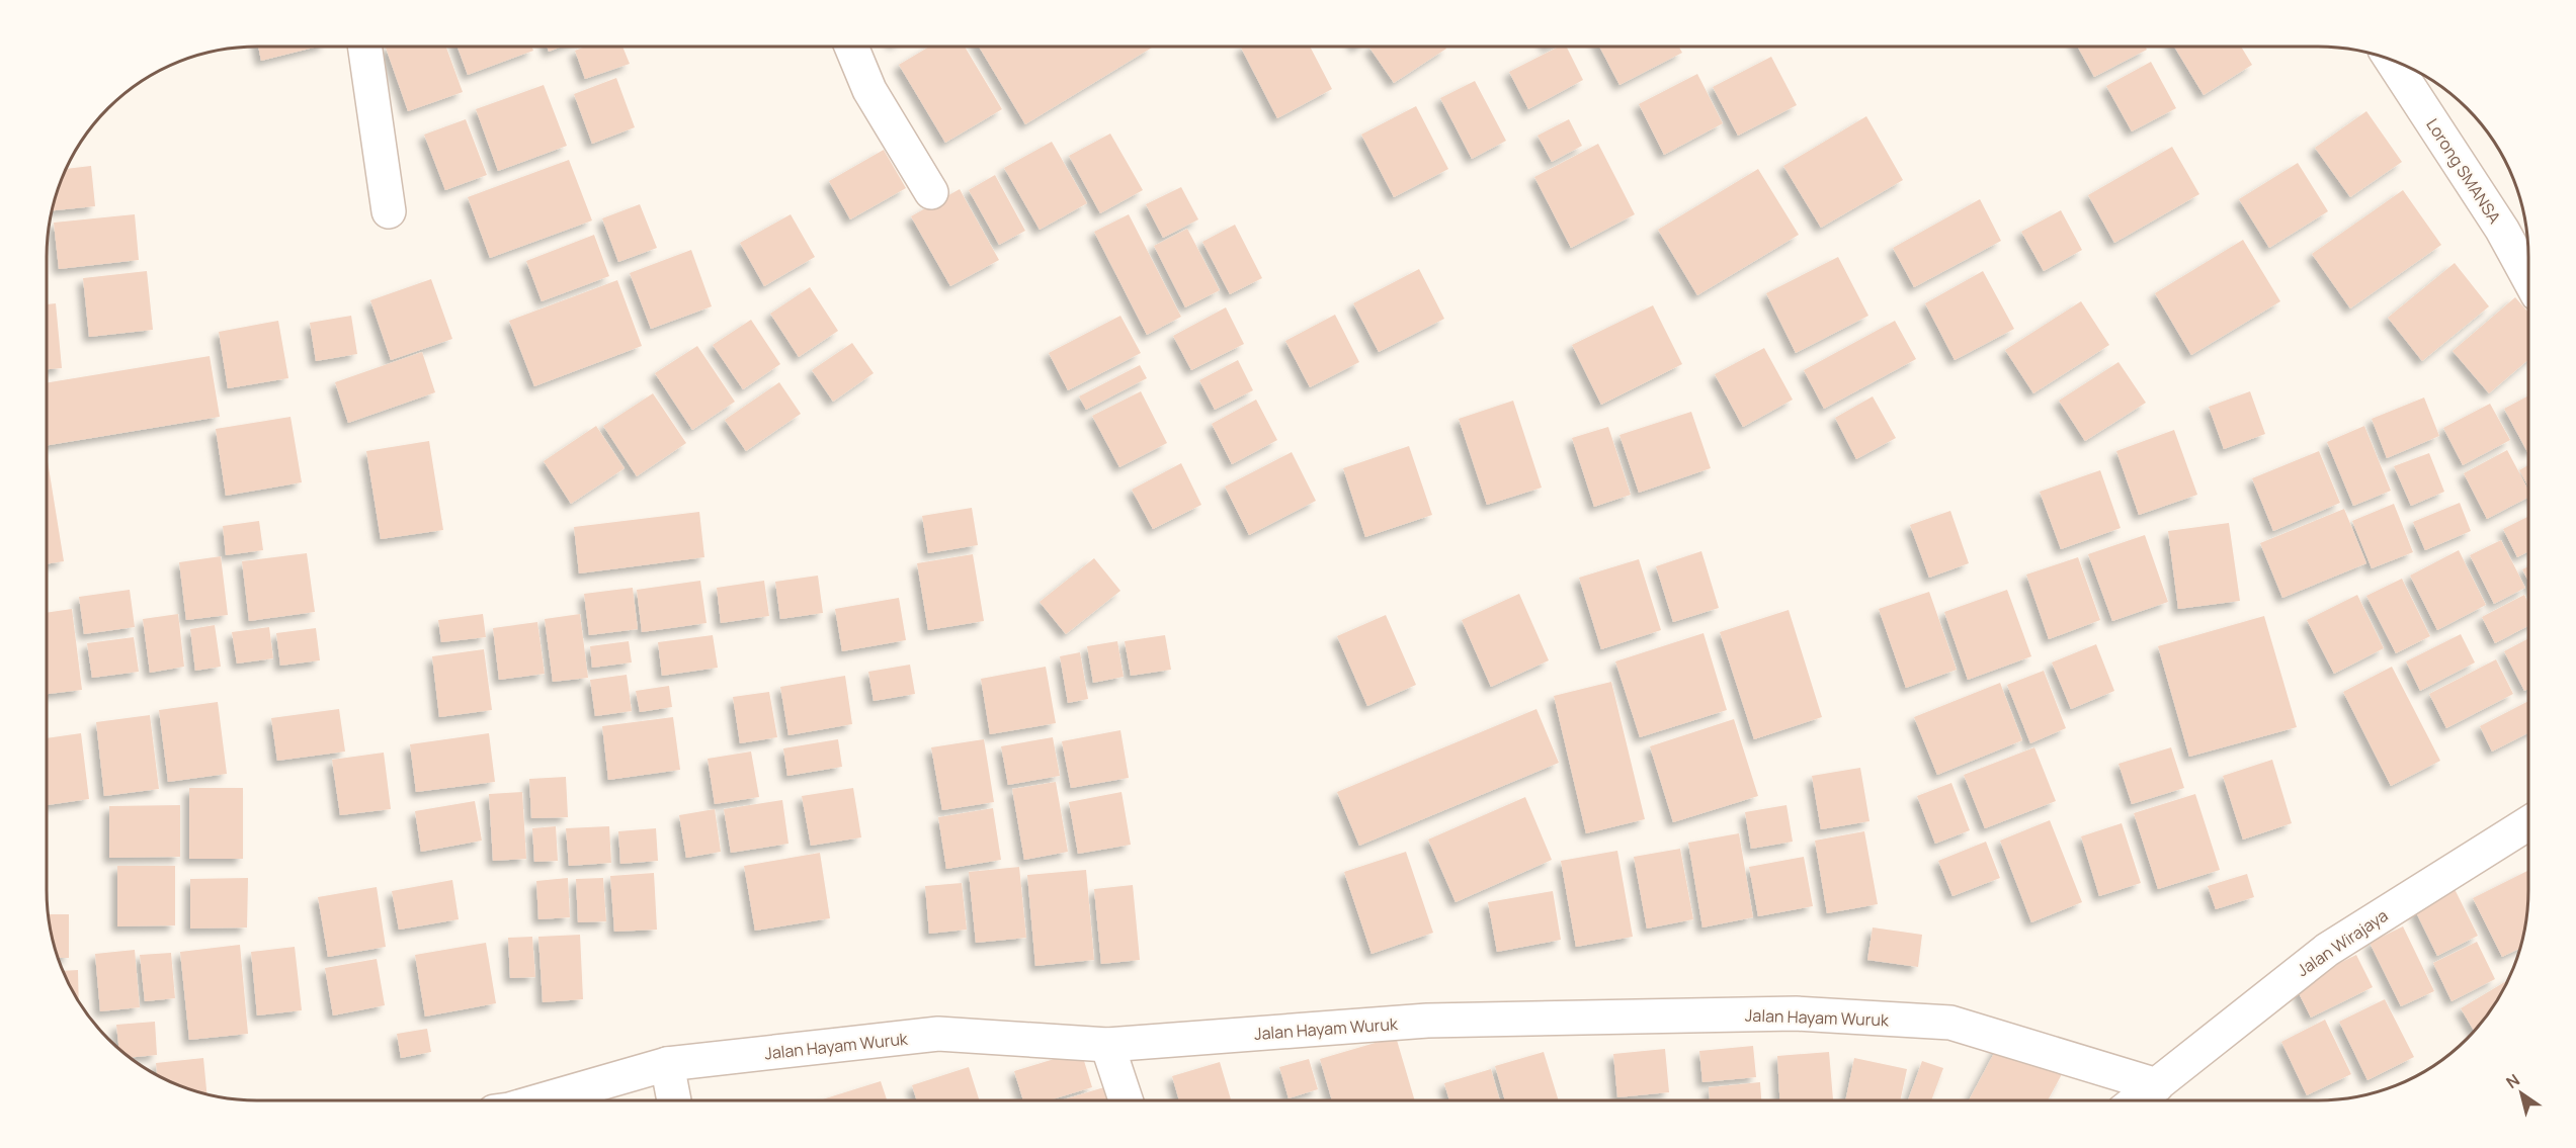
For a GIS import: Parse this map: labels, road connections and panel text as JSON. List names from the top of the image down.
{
  "streets": {
    "street": ["Lorong SMANSA", "Jalan Wirajaya", "Jalan Hayam Wuruk"]
  },
  "crossings": [
    ["Jalan Wirajaya", "Jalan Hayam Wuruk"]
  ],
  "north": "top left"
}
